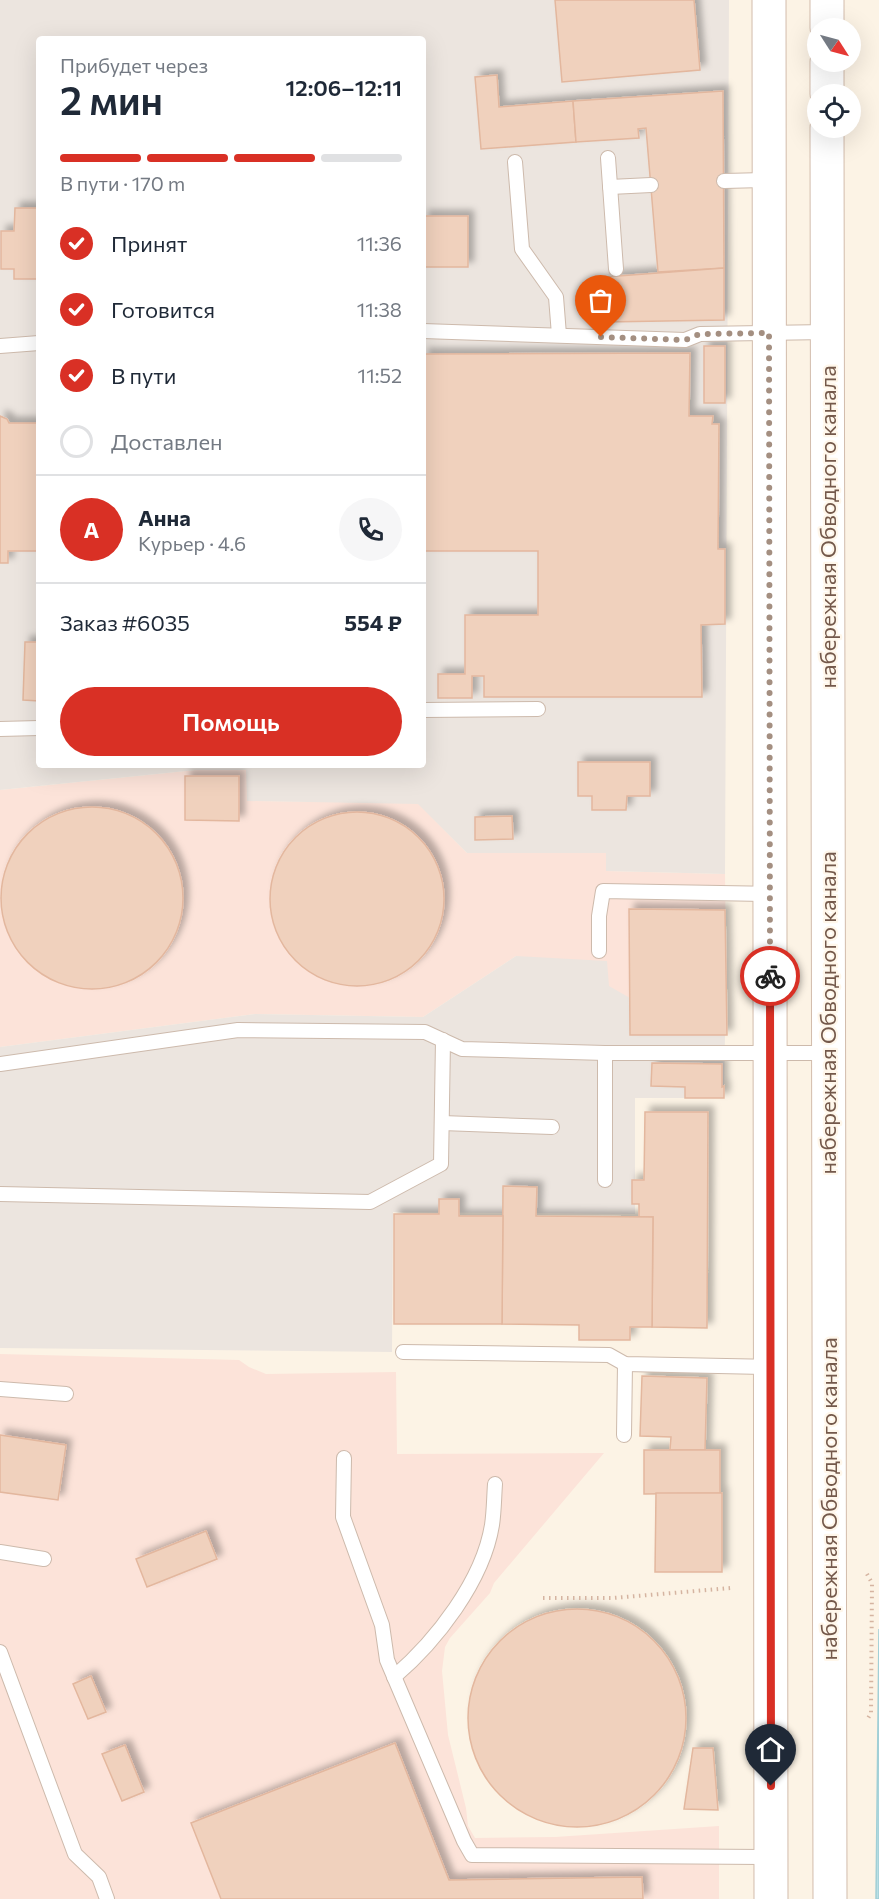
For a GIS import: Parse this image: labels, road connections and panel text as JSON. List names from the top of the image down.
{
  "streets": {
    "main road": ["набережная Обводного канала"]
  },
  "north": "bottom right",
  "page": {
    "heading": ["2 мин", "Прибудет через", "12:06–12:11"],
    "panel": [
      "Анна",
      "Курьер · 4.6",
      "Заказ #6035",
      "554 ₽"
    ],
    "bar": "В пути · 170 m",
    "list": [
      ["Принят", "11:36"],
      ["Готовится", "11:38"],
      ["В пути", "11:52"],
      "Доставлен"
    ],
    "round": "А",
    "buttons": "Помощь"
  }
}
